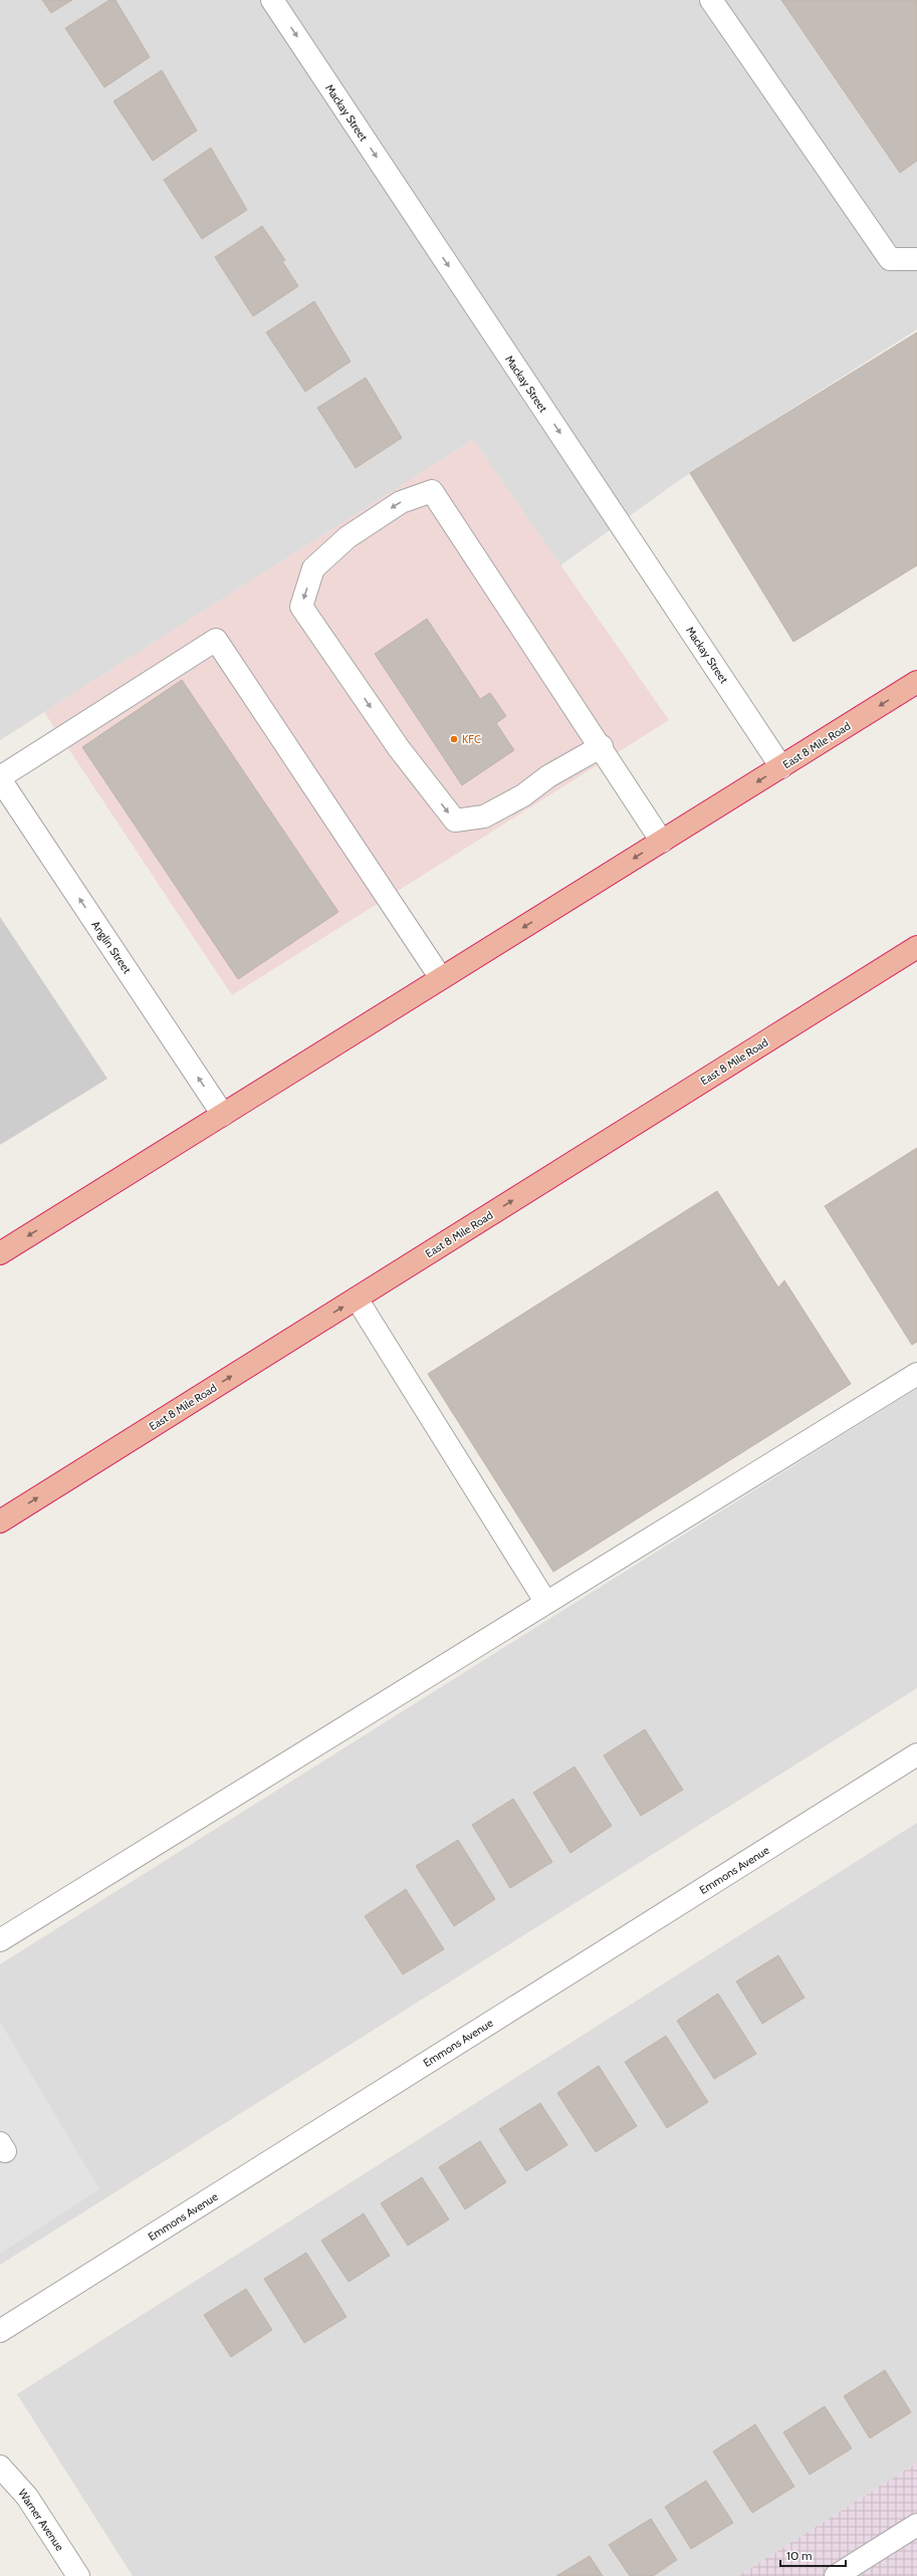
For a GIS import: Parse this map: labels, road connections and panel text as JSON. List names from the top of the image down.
{
  "streets": {
    "highway": ["East 8 Mile Road"],
    "street": [
      "Mackay Street",
      "Anglin Street",
      "Emmons Avenue",
      "Warner Avenue"
    ]
  },
  "crossings": [
    ["Mackay Street", "East 8 Mile Road"],
    ["East 8 Mile Road", "Anglin Street"]
  ],
  "one_way": ["Mackay Street", "Anglin Street"],
  "places": ["KFC"],
  "scale_bar": "10 m"
}
